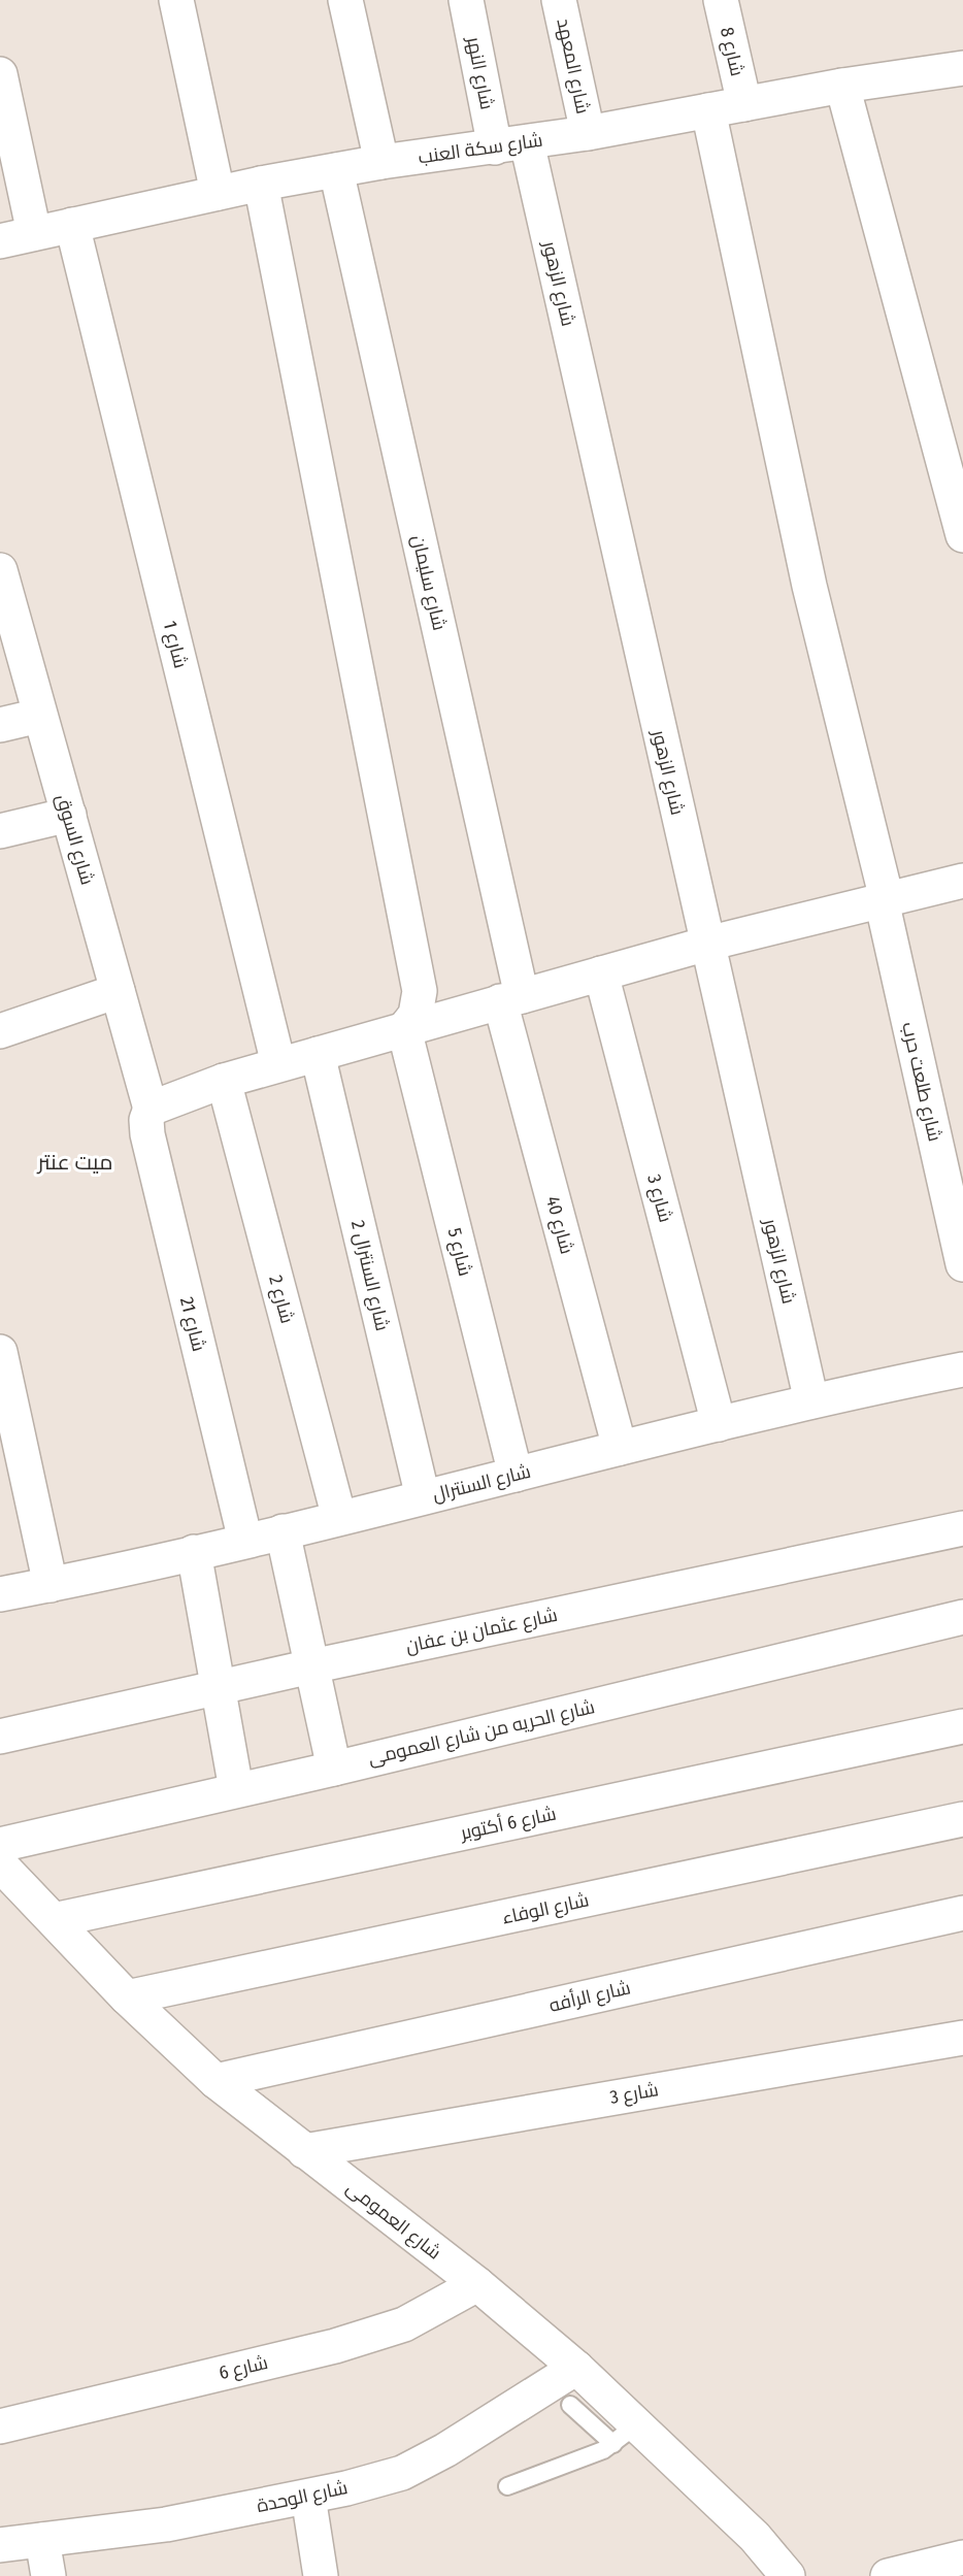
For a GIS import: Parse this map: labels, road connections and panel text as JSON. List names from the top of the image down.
{
  "streets": {
    "street": [
      "شارع 8",
      "شارع المعهد",
      "شارع النهر",
      "شارع سكة العنب",
      "شارع الزهور",
      "شارع سليمان",
      "شارع 1",
      "شارع السوق",
      "شارع طلعت حرب",
      "شارع 3",
      "شارع 40",
      "شارع 5",
      "شارع السنترال 2",
      "شارع 2",
      "شارع 21",
      "شارع السنترال",
      "شارع عثمان بن عفان",
      "شارع الحريه من شارع العمومى",
      "شارع 6 أكتوبر",
      "شارع الوفاء",
      "شارع الرأفه",
      "شارع العمومى",
      "شارع 6",
      "شارع الوحدة"
    ]
  },
  "crossings": [
    ["شارع 8", "شارع سكة العنب"],
    ["شارع المعهد", "شارع سكة العنب"],
    ["شارع النهر", "شارع سكة العنب"],
    ["شارع النهر", "شارع الزهور"],
    ["شارع سكة العنب", "شارع الزهور"],
    ["شارع سكة العنب", "شارع سليمان"],
    ["شارع سكة العنب", "شارع 1"],
    ["شارع سكة العنب", "شارع طلعت حرب"],
    ["شارع الزهور", "شارع السنترال"],
    ["شارع سليمان", "شارع 40"],
    ["شارع السوق", "شارع 21"],
    ["شارع 3", "شارع السنترال"],
    ["شارع 3", "شارع العمومى"],
    ["شارع 40", "شارع السنترال"],
    ["شارع 5", "شارع السنترال"],
    ["شارع السنترال 2", "شارع السنترال"],
    ["شارع 2", "شارع السنترال"],
    ["شارع 21", "شارع السنترال"],
    ["شارع 6 أكتوبر", "شارع العمومى"],
    ["شارع الوفاء", "شارع العمومى"],
    ["شارع الرأفه", "شارع العمومى"],
    ["شارع العمومى", "شارع 6"],
    ["شارع العمومى", "شارع الوحدة"]
  ],
  "districts": ["ميت عنتر"]
}
